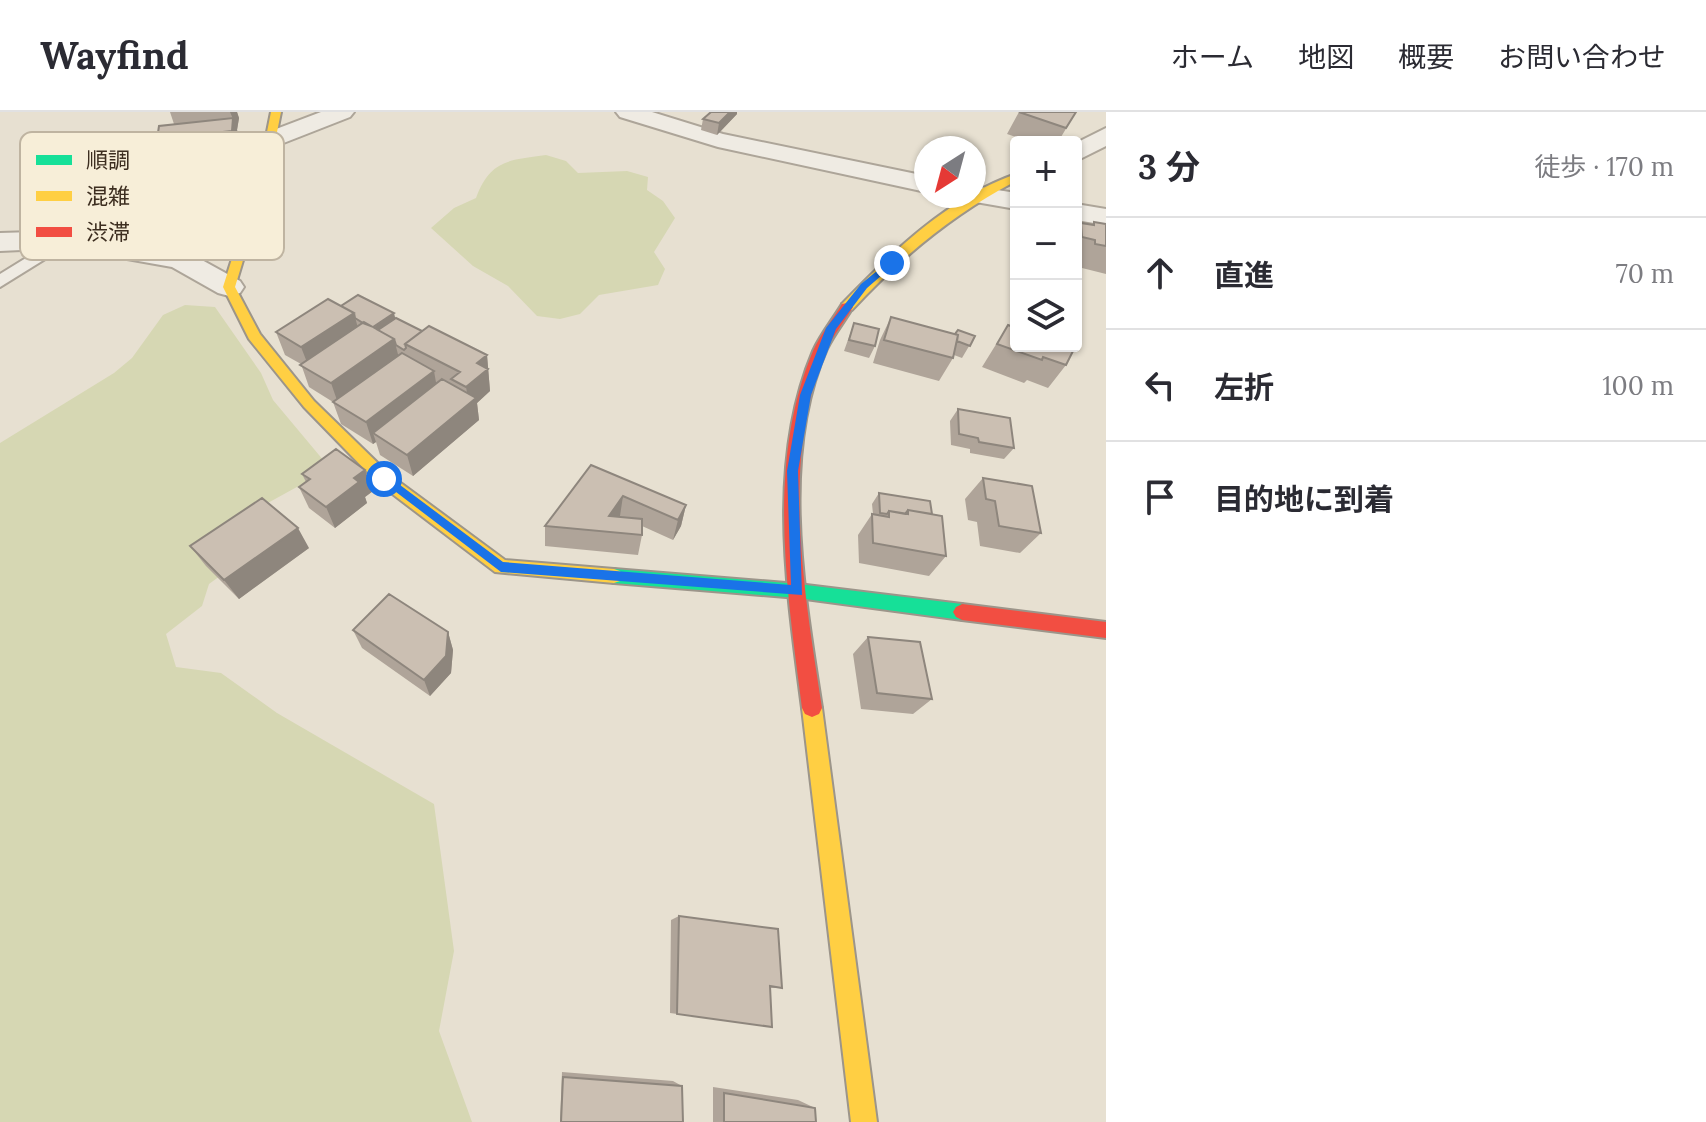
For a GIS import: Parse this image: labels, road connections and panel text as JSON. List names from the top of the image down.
{
  "legend": ["順調", "混雑", "渋滞"],
  "north": "bottom left",
  "page": {
    "header": "Wayfind",
    "nav": [
      "ホーム",
      "地図",
      "概要",
      "お問い合わせ"
    ],
    "heading": ["3 分", "徒歩 · 170 m"],
    "map_buttons": ["+", "−"],
    "list": [
      ["直進", "70 m"],
      ["左折", "100 m"],
      "目的地に到着"
    ]
  }
}
